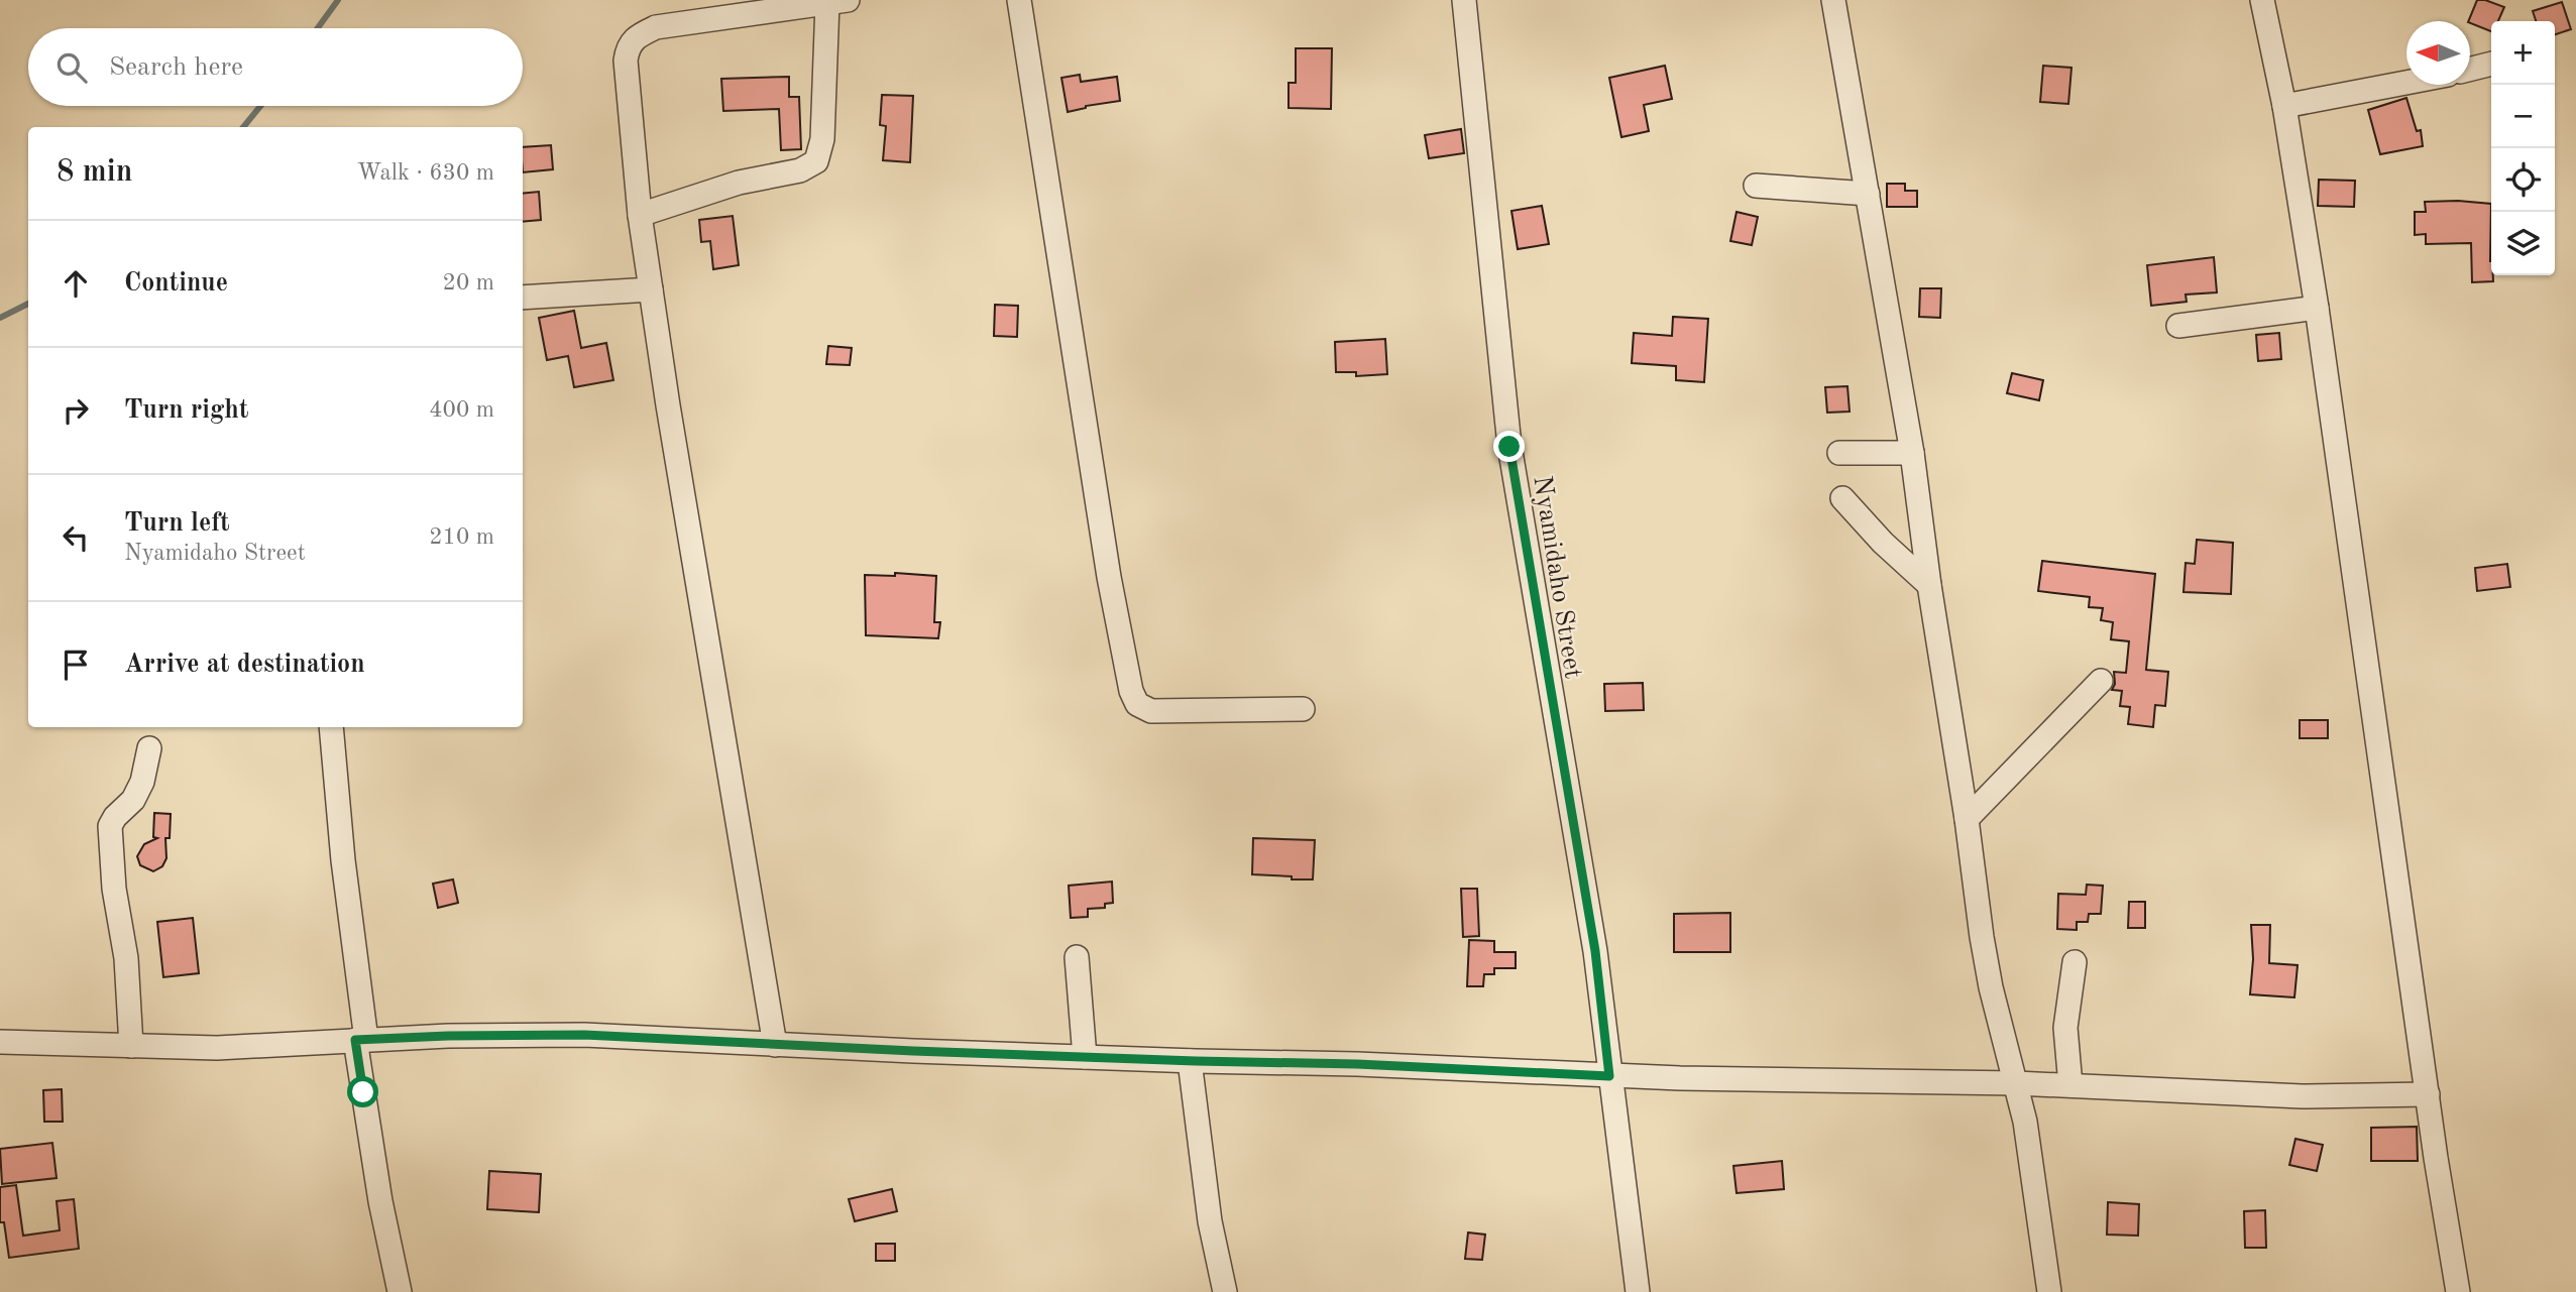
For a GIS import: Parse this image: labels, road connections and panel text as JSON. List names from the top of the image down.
{
  "streets": {
    "street": ["Nyamidaho Street"]
  },
  "north": "left",
  "page": {
    "map_buttons": ["+", "−"],
    "search": "Search here",
    "heading": ["8 min", "Walk · 630 m"],
    "list": [
      ["Continue", "20 m"],
      ["Turn right", "400 m"],
      ["Turn left", "Nyamidaho Street", "210 m"],
      "Arrive at destination"
    ]
  }
}
